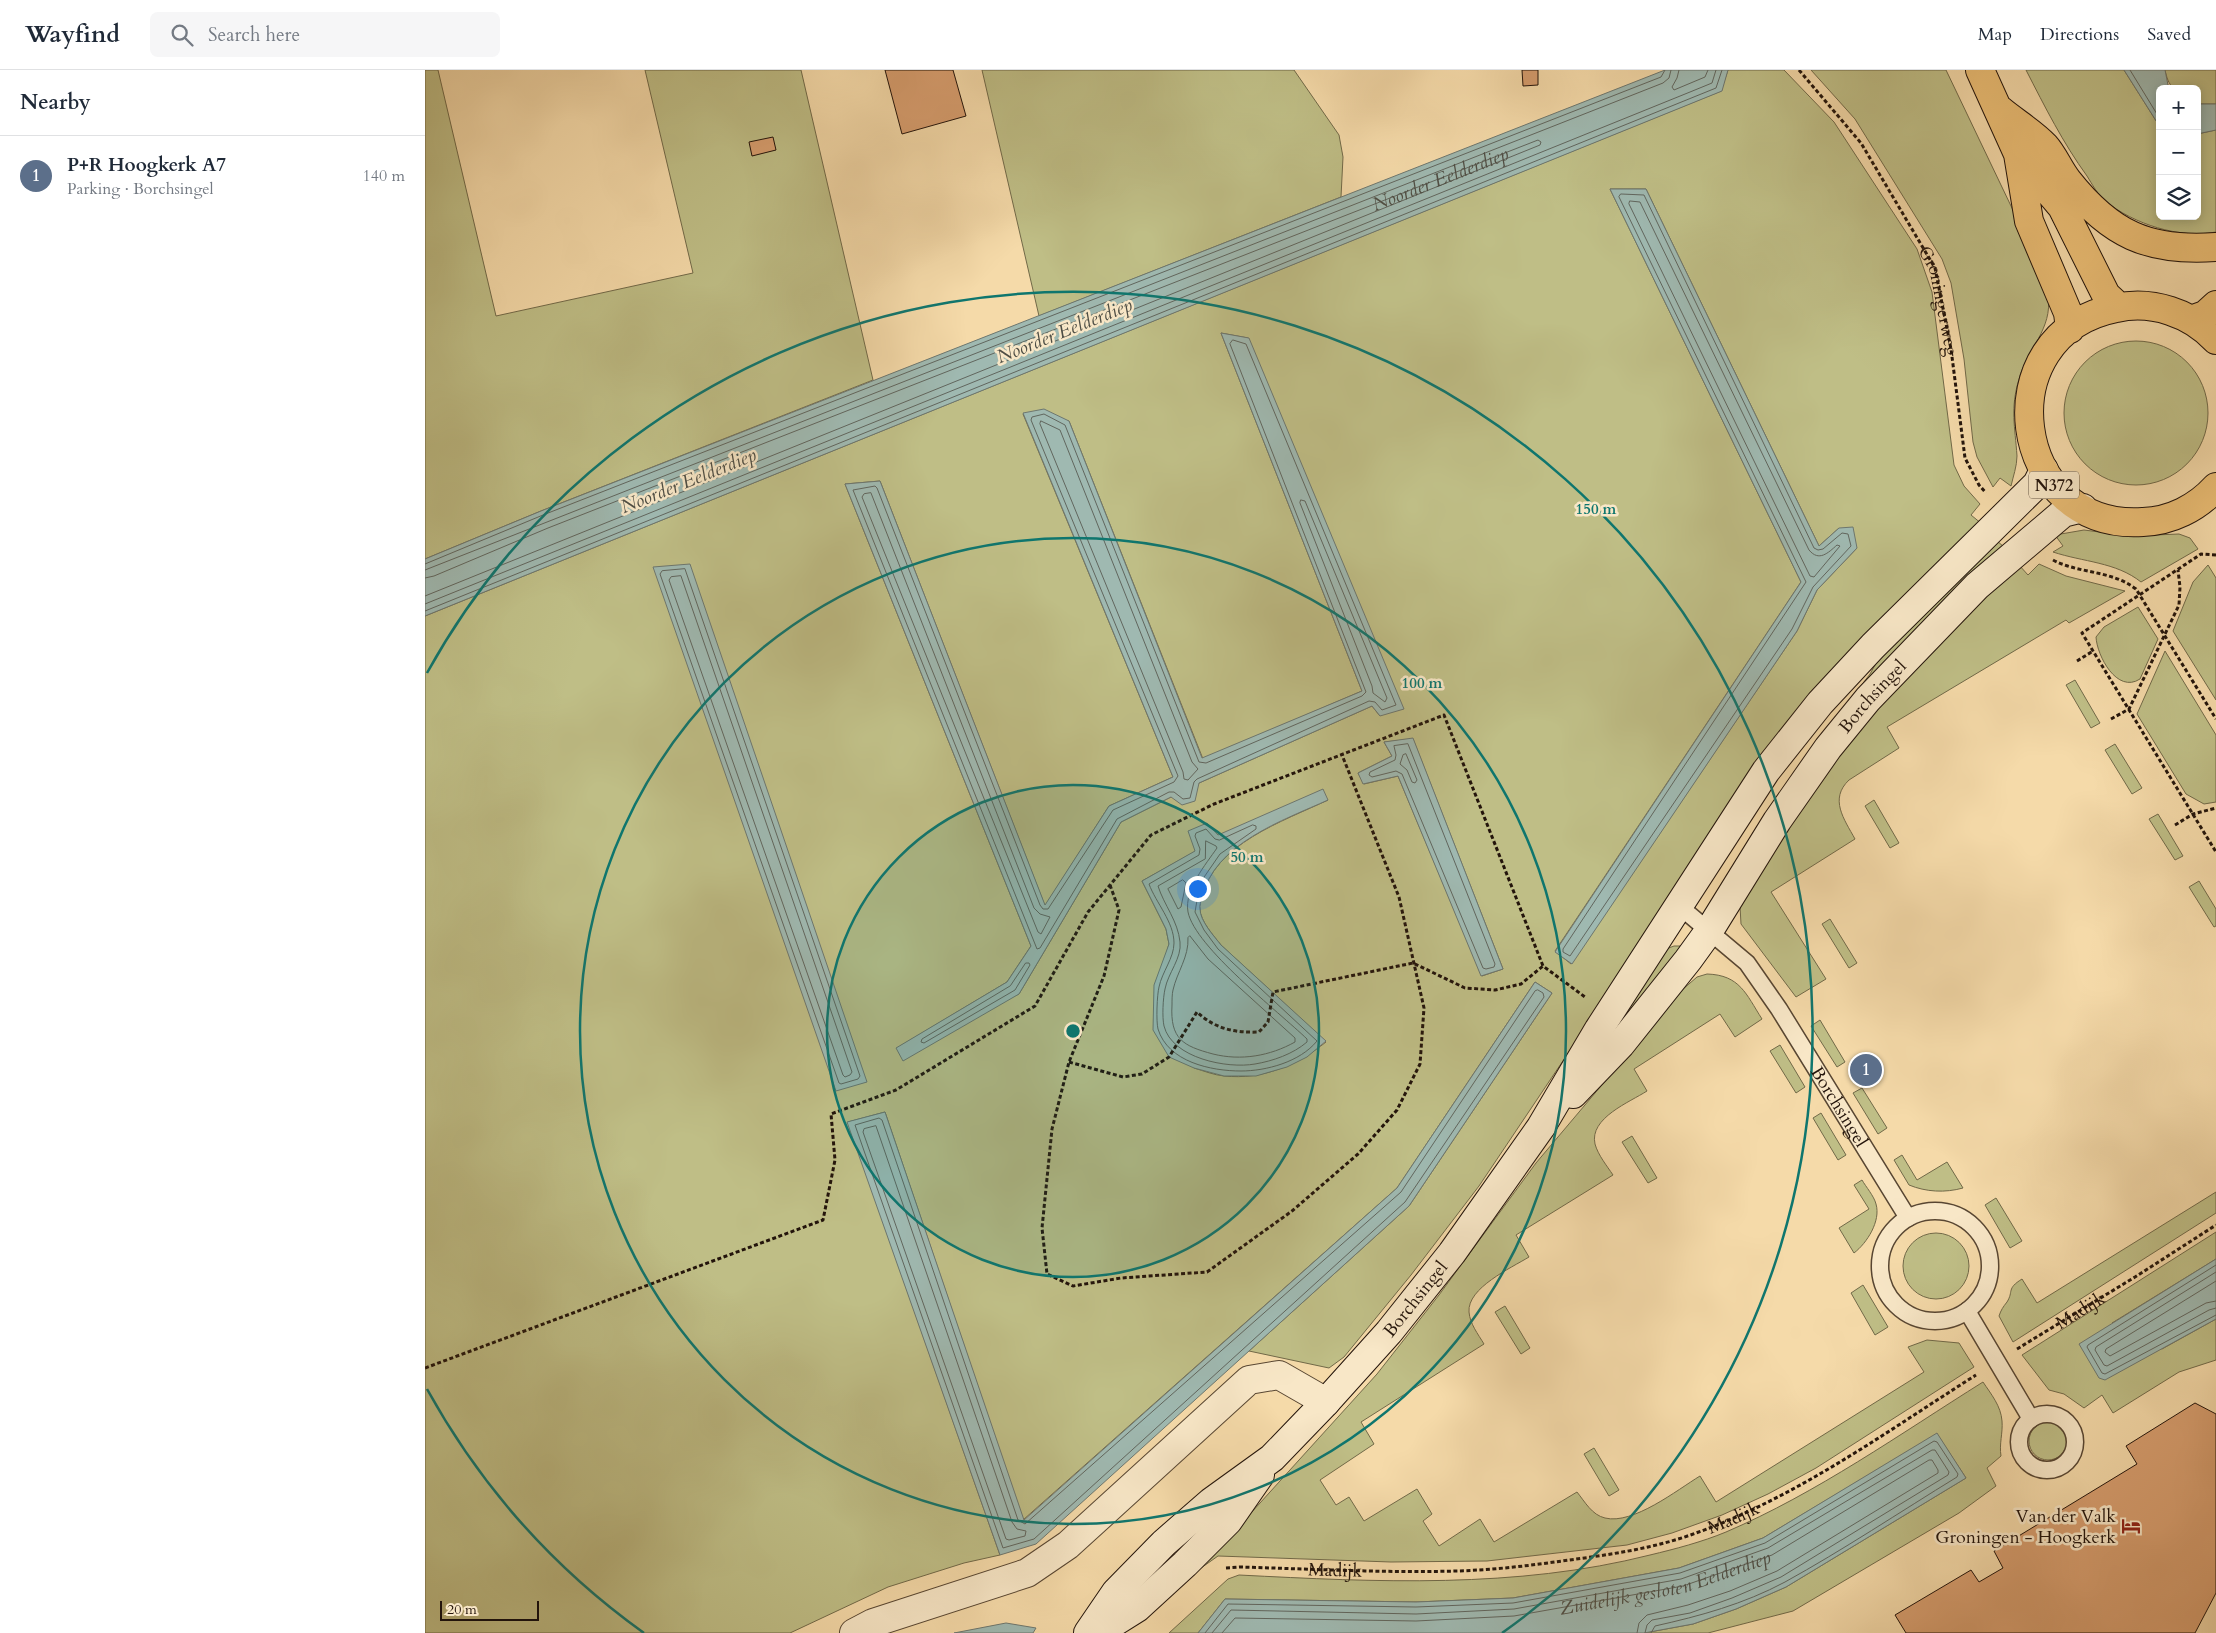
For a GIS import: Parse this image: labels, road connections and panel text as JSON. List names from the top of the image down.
{
  "streets": {
    "main road": ["N372", "Borchsingel"],
    "path": ["Groningerweg", "Madijk"]
  },
  "crossings": [
    ["Groningerweg", "Borchsingel"],
    ["N372", "Borchsingel"]
  ],
  "water": ["Noorder Eelderdiep", "Zuidelijk gesloten Eelderdiep"],
  "places": {
    "hotel": ["Van der Valk Groningen - Hoogkerk"]
  },
  "scale_bar": "20 m",
  "page": {
    "header": "Wayfind",
    "search": "Search here",
    "nav": ["Map", "Directions", "Saved"],
    "heading": "Nearby",
    "map_buttons": ["+", "−"],
    "list": [
      {
        "mark": "1",
        "name": "P+R Hoogkerk A7",
        "note": "Parking · Borchsingel",
        "value": "140 m"
      }
    ],
    "pins": "1",
    "scale": "20 m"
  },
  "rings": ["150 m", "100 m", "50 m"]
}
